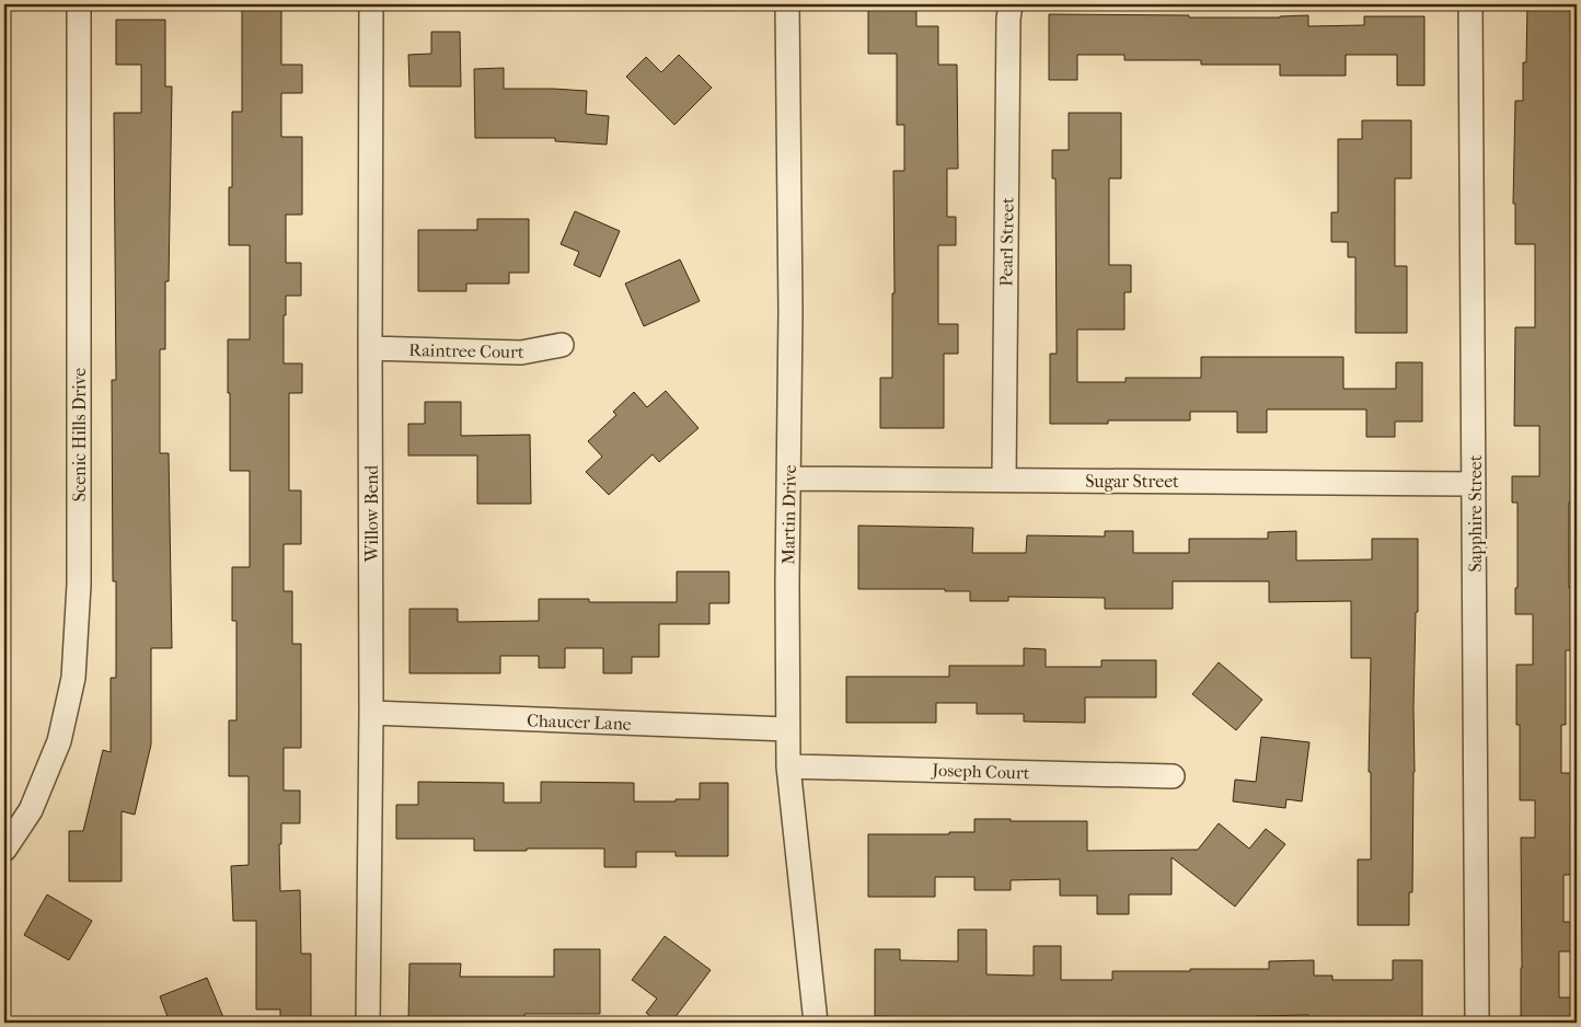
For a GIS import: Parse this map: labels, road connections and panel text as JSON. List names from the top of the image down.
{
  "streets": {
    "street": [
      "Pearl Street",
      "Raintree Court",
      "Scenic Hills Drive",
      "Sugar Street",
      "Willow Bend",
      "Sapphire Street",
      "Martin Drive",
      "Chaucer Lane",
      "Joseph Court"
    ]
  },
  "crossings": [
    ["Pearl Street", "Sugar Street"],
    ["Raintree Court", "Willow Bend"],
    ["Sugar Street", "Sapphire Street"],
    ["Sugar Street", "Martin Drive"],
    ["Willow Bend", "Chaucer Lane"],
    ["Martin Drive", "Chaucer Lane"],
    ["Martin Drive", "Joseph Court"]
  ]
}
